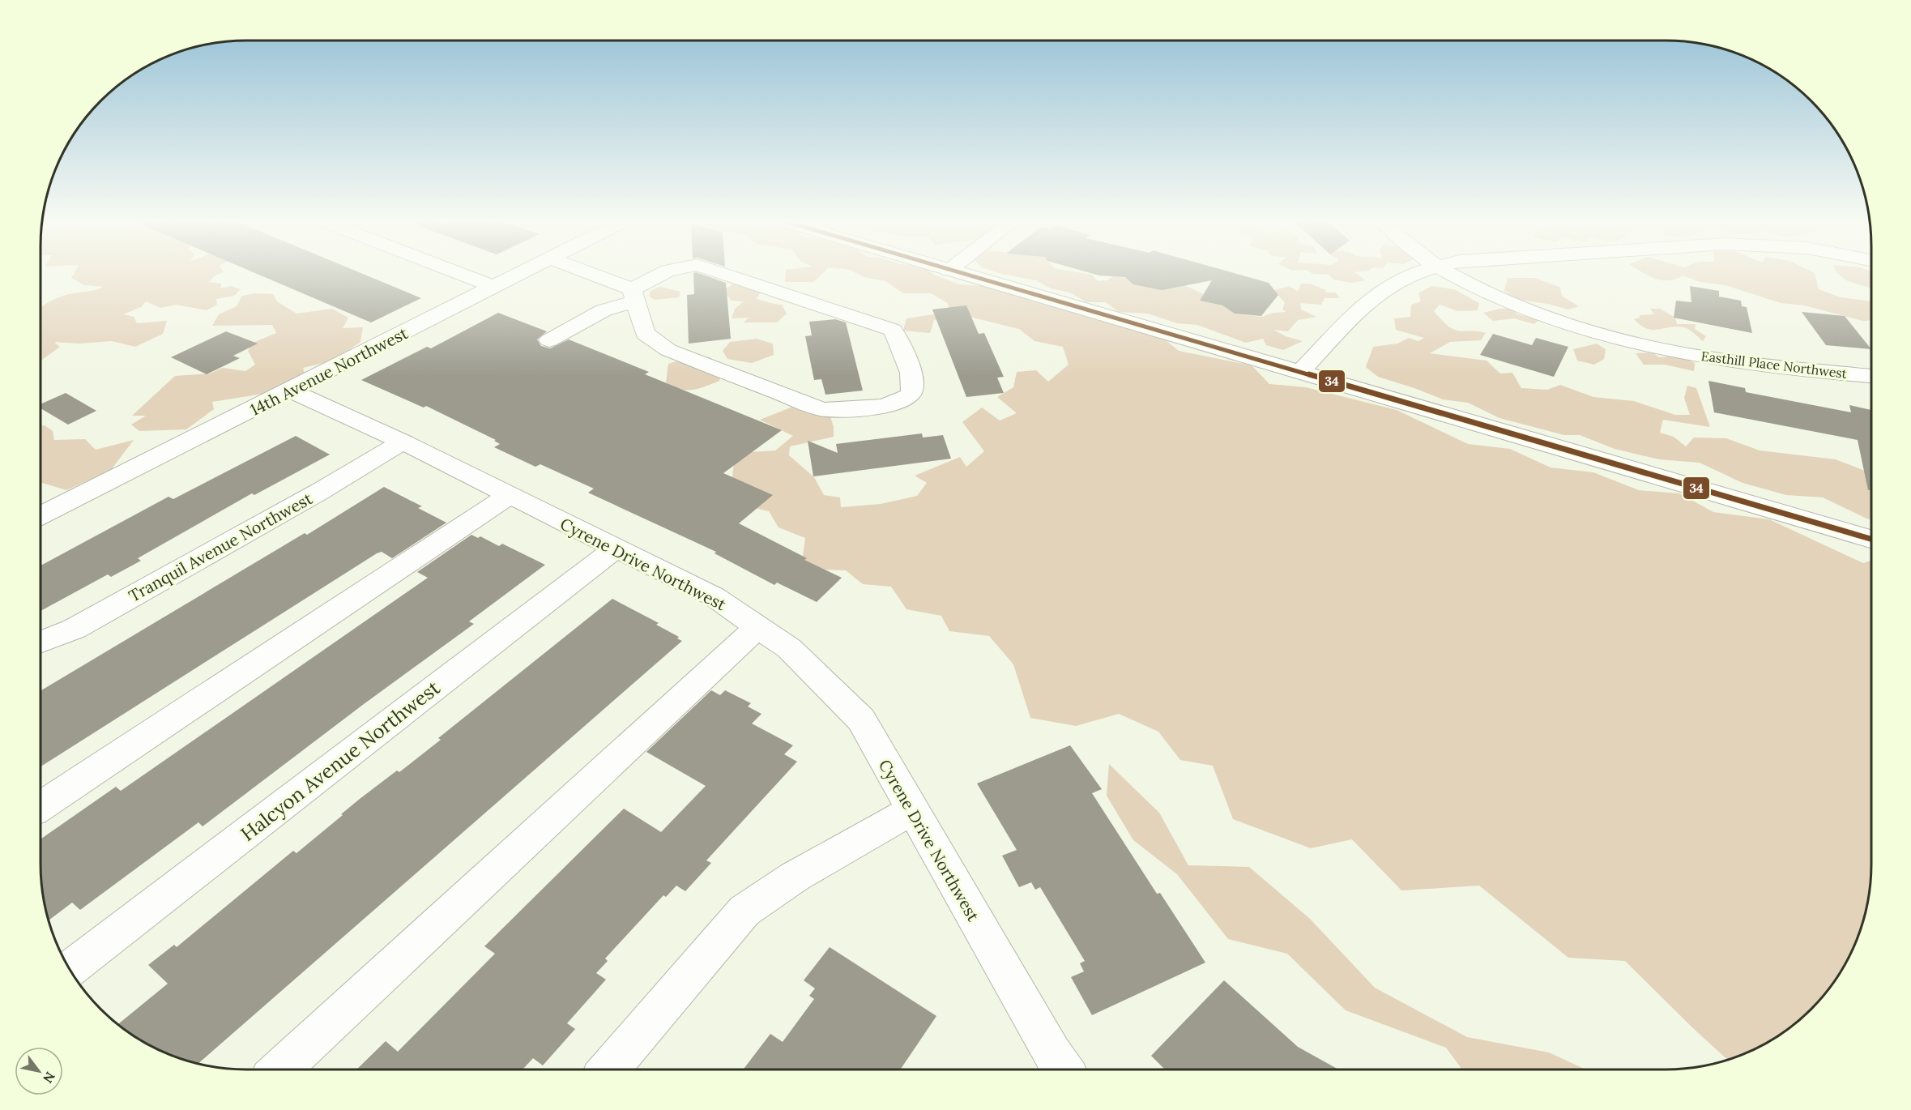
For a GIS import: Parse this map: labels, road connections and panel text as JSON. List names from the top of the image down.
{
  "streets": {
    "street": [
      "Easthill Place Northwest",
      "14th Avenue Northwest",
      "Tranquil Avenue Northwest",
      "Cyrene Drive Northwest",
      "Halcyon Avenue Northwest"
    ]
  },
  "crossings": [
    ["14th Avenue Northwest", "Cyrene Drive Northwest"],
    ["Tranquil Avenue Northwest", "Cyrene Drive Northwest"],
    ["Cyrene Drive Northwest", "Halcyon Avenue Northwest"]
  ],
  "lines": ["transit line 34"],
  "north": "bottom right"
}
